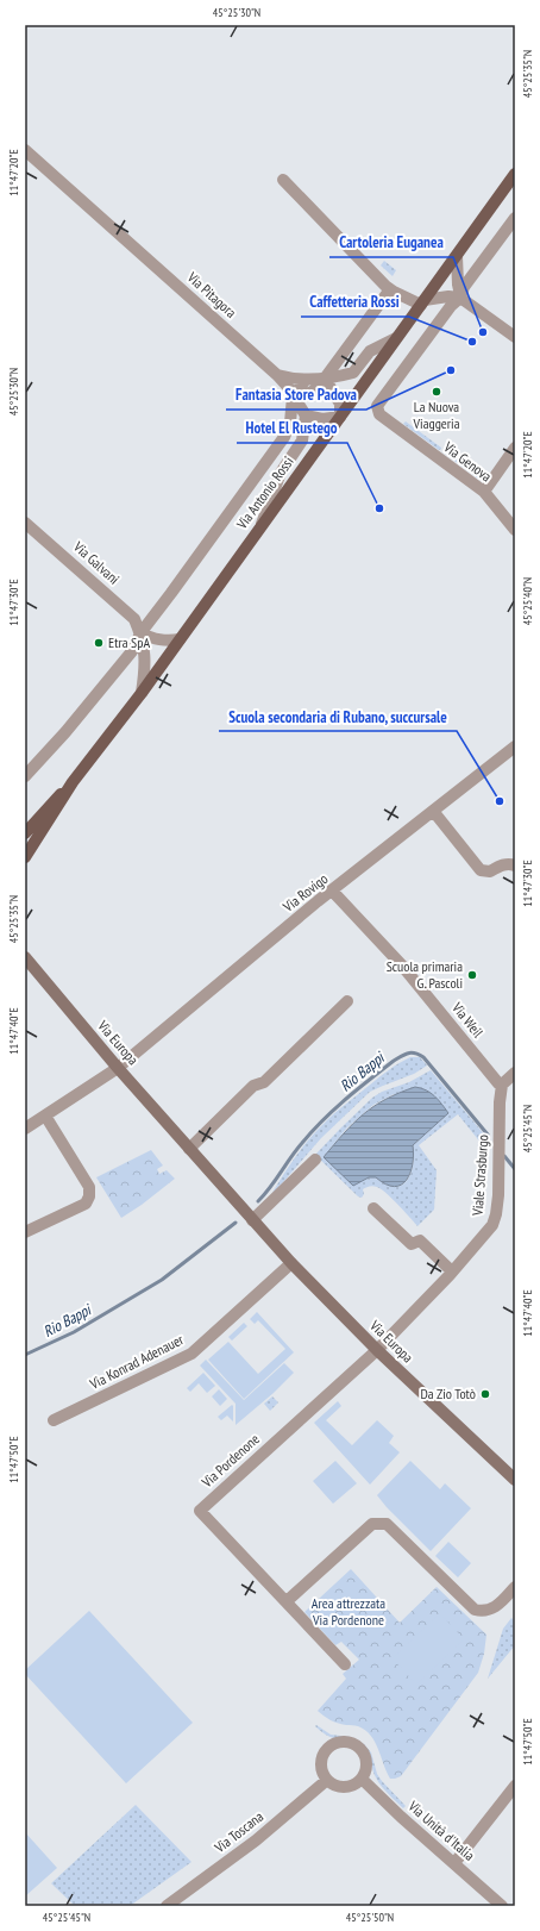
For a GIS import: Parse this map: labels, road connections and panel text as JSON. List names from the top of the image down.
{
  "streets": {
    "main road": ["Via Antonio Rossi"],
    "street": [
      "Via Pitagora",
      "Via Genova",
      "Via Galvani",
      "Via Rovigo",
      "Via Weil",
      "Via Europa",
      "Viale Strasburgo",
      "Via Konrad Adenauer",
      "Via Pordenone",
      "Via Unità d'Italia",
      "Via Toscana"
    ]
  },
  "crossings": [
    ["Via Pitagora", "Via Antonio Rossi"],
    ["Via Antonio Rossi", "Via Galvani"],
    ["Via Rovigo", "Via Weil"],
    ["Via Rovigo", "Via Europa"],
    ["Via Weil", "Viale Strasburgo"],
    ["Via Europa", "Viale Strasburgo"],
    ["Via Europa", "Via Konrad Adenauer"],
    ["Via Europa", "Via Pordenone"],
    ["Viale Strasburgo", "Via Pordenone"],
    ["Via Unità d'Italia", "Via Toscana"]
  ],
  "water": ["Rio Bappi"],
  "parks": ["Area attrezzata Via Pordenone"],
  "places": [
    "Cartoleria Euganea",
    "Caffetteria Rossi",
    "Fantasia Store Padova",
    "La Nuova Viaggeria",
    "Hotel El Rustego",
    "Etra SpA",
    "Scuola secondaria di Rubano, succursale",
    "Scuola primaria G. Pascoli",
    "Da Zio Totò"
  ],
  "coordinates": [
    "45°25'30\"N",
    "45°25'35\"N",
    "11°47'20\"E",
    "45°25'40\"N",
    "11°47'30\"E",
    "11°47'40\"E",
    "45°25'45\"N",
    "11°47'50\"E",
    "45°25'50\"N"
  ]
}
